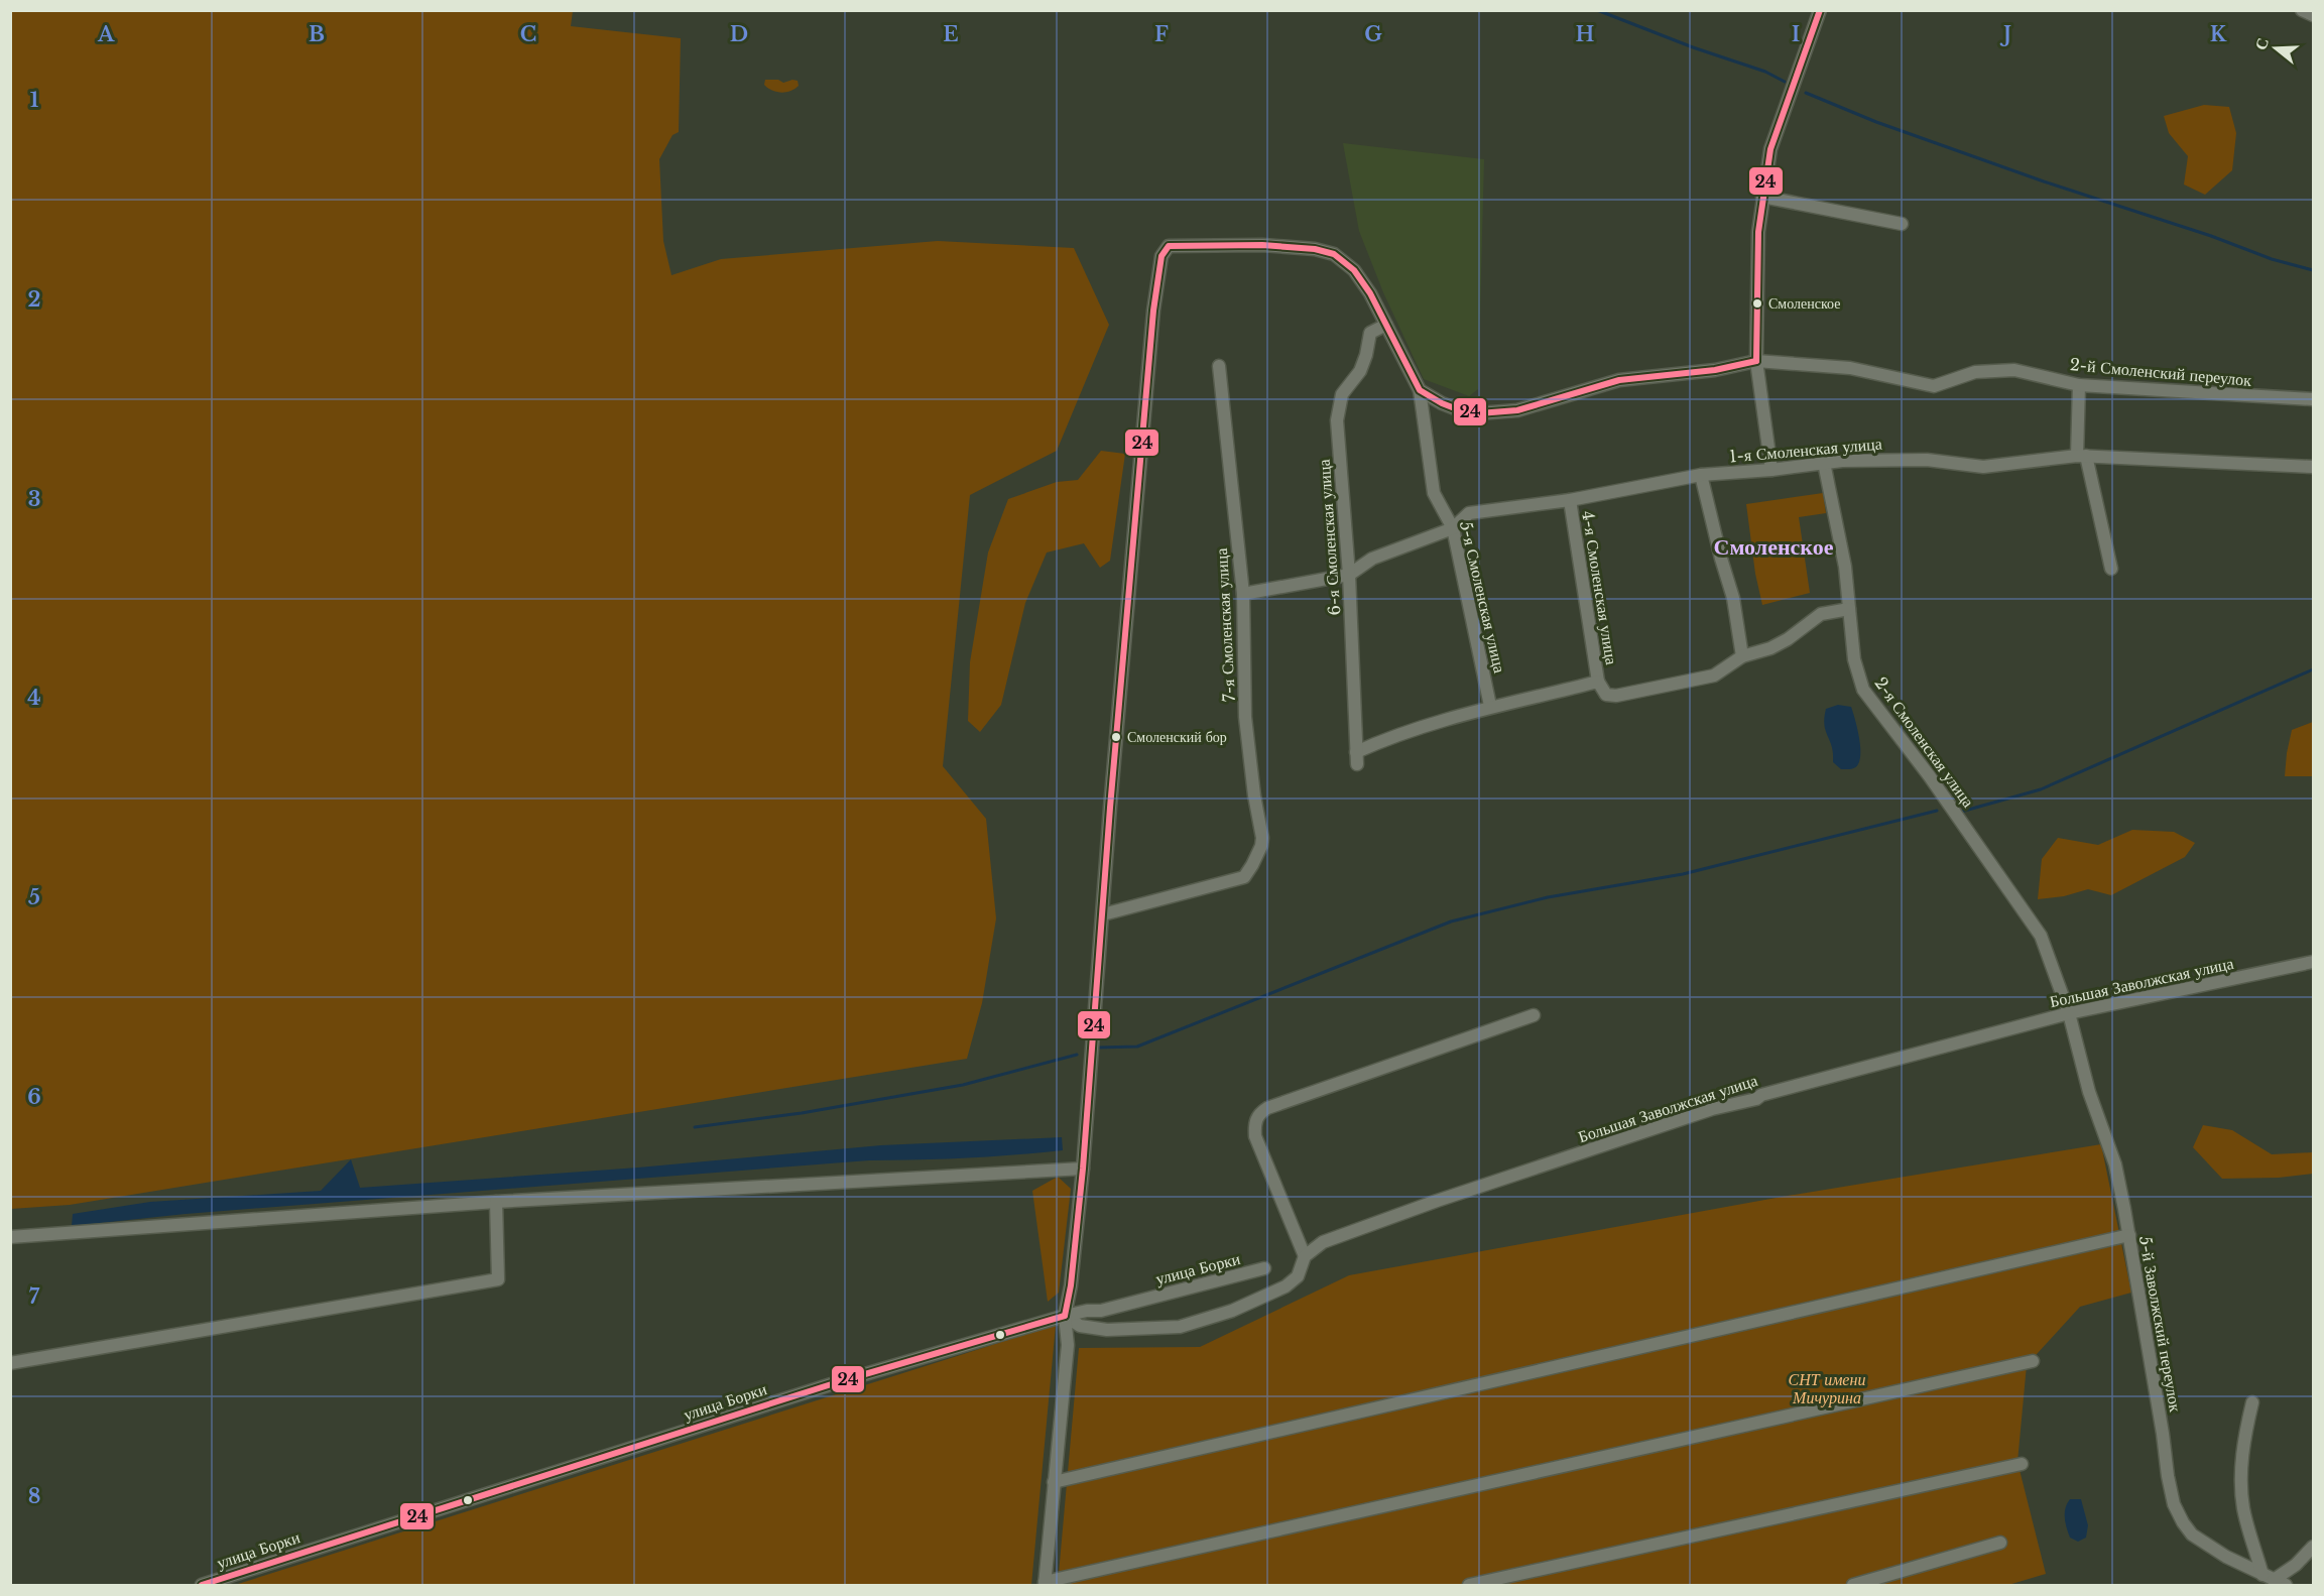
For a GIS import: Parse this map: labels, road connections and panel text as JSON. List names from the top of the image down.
{
  "streets": {
    "street": [
      "2-й Смоленский переулок",
      "1-я Смоленская улица",
      "6-я Смоленская улица",
      "4-я Смоленская улица",
      "5-я Смоленская улица",
      "7-я Смоленская улица",
      "2-я Смоленская улица",
      "Большая Заволжская улица",
      "улица Борки",
      "5-й Заволжский переулок"
    ]
  },
  "crossings": [
    ["2-й Смоленский переулок", "5-я Смоленская улица"],
    ["1-я Смоленская улица", "6-я Смоленская улица"],
    ["1-я Смоленская улица", "4-я Смоленская улица"],
    ["1-я Смоленская улица", "5-я Смоленская улица"],
    ["1-я Смоленская улица", "2-я Смоленская улица"],
    ["6-я Смоленская улица", "5-я Смоленская улица"],
    ["2-я Смоленская улица", "Большая Заволжская улица"],
    ["2-я Смоленская улица", "5-й Заволжский переулок"],
    ["Большая Заволжская улица", "улица Борки"],
    ["Большая Заволжская улица", "5-й Заволжский переулок"]
  ],
  "districts": ["Смоленское"],
  "parks": ["СНТ имени Мичурина"],
  "places": ["Смоленское", "Смоленский бор"],
  "lines": ["transit line 24"],
  "north": "left",
  "grid": {
    "columns": [
      "A",
      "B",
      "C",
      "D",
      "E",
      "F",
      "G",
      "H",
      "I",
      "J",
      "K"
    ],
    "rows": [
      "1",
      "2",
      "3",
      "4",
      "5",
      "6",
      "7",
      "8"
    ]
  }
}
